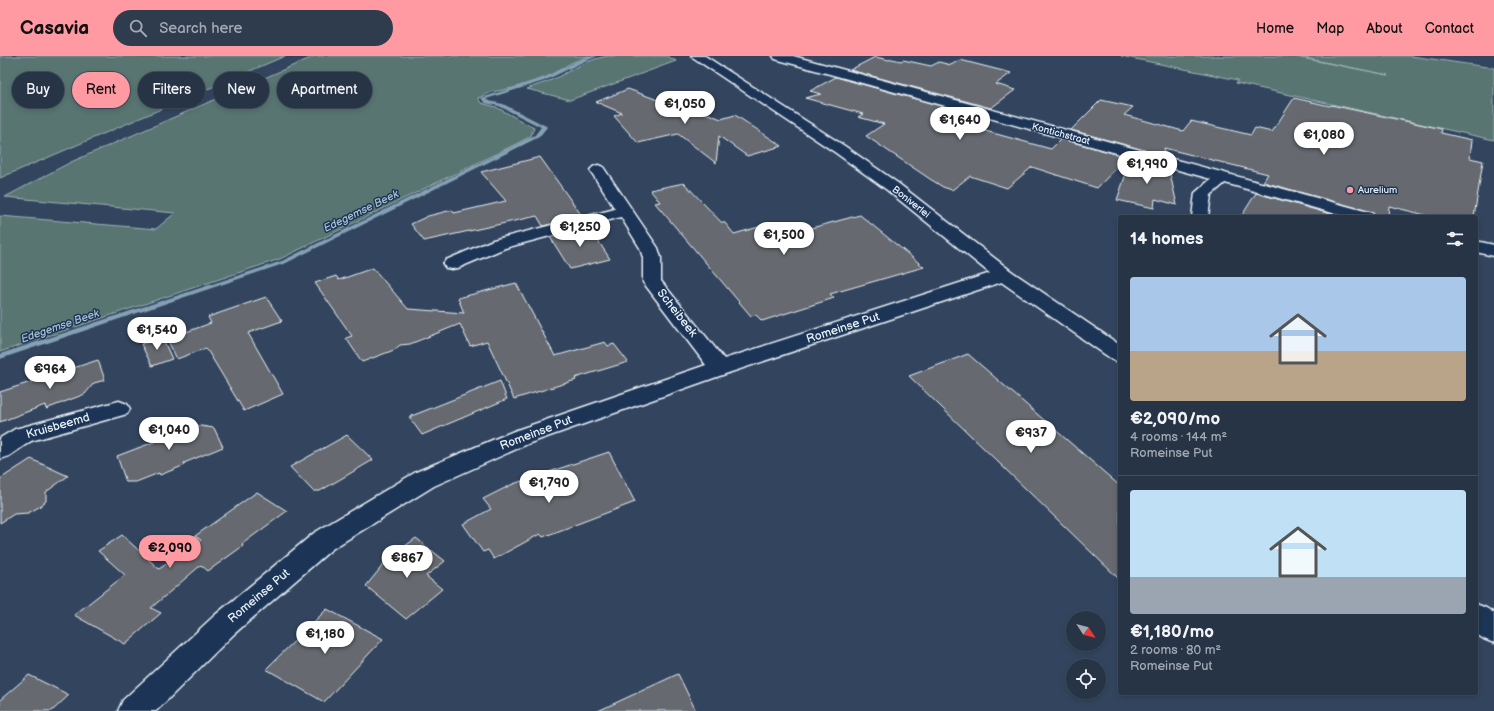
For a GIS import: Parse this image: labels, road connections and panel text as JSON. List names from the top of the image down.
{
  "streets": {
    "street": [
      "Kontichstraat",
      "Boniverlei",
      "Scheibeek",
      "Romeinse Put",
      "Kruisbeemd"
    ]
  },
  "crossings": [
    ["Boniverlei", "Romeinse Put"],
    ["Scheibeek", "Romeinse Put"]
  ],
  "water": ["Edegemse Beek"],
  "places": ["Aurelium"],
  "north": "bottom right",
  "page": {
    "header": "Casavia",
    "search": "Search here",
    "nav": [
      "Home",
      "Map",
      "About",
      "Contact"
    ],
    "chip": [
      "Buy",
      "Rent",
      "Filters",
      "New",
      "Apartment"
    ],
    "price": [
      "€1,050",
      "€1,640",
      "€1,080",
      "€1,990",
      "€1,250",
      "€1,500",
      "€1,540",
      "€964",
      "€1,040",
      "€937",
      "€1,790",
      "€2,090",
      "€867",
      "€1,180"
    ],
    "heading": "14 homes",
    "list": [
      {
        "name": "€2,090/mo",
        "note": "4 rooms · 144 m² · Romeinse Put"
      },
      {
        "name": "€1,180/mo",
        "note": "2 rooms · 80 m² · Romeinse Put"
      }
    ]
  }
}
